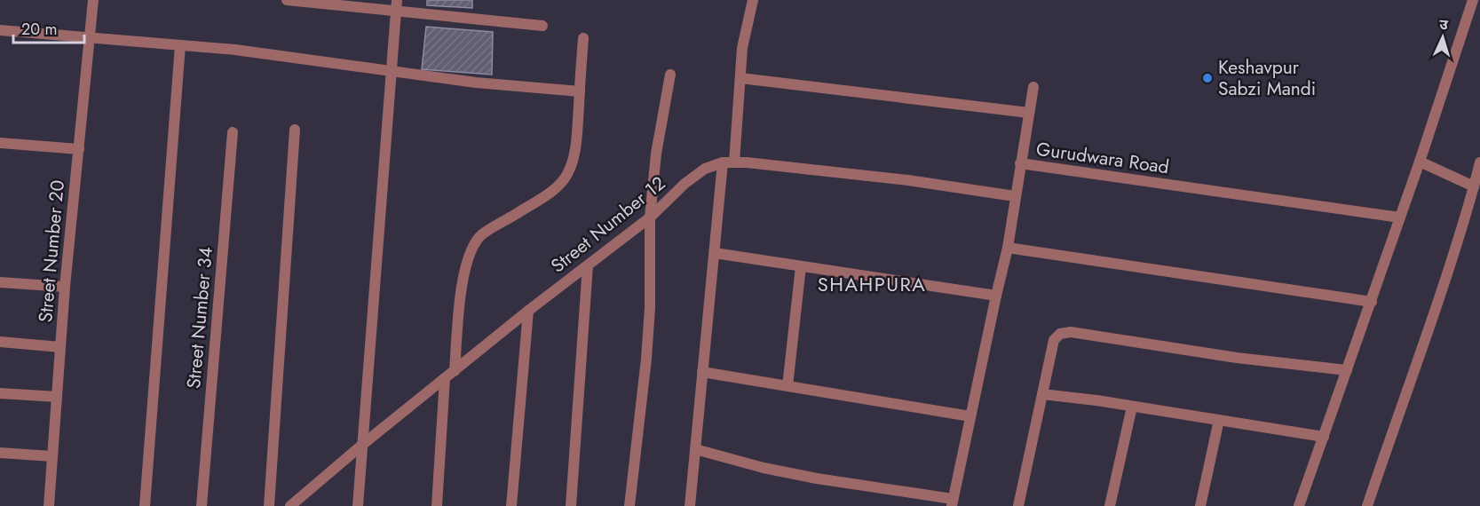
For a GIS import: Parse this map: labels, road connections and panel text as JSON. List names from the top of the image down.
{
  "streets": {
    "street": [
      "Gurudwara Road",
      "Street Number 12",
      "Street Number 20",
      "Street Number 34"
    ]
  },
  "crossings": [
    ["Gurudwara Road", "Street Number 12"]
  ],
  "districts": ["SHAHPURA"],
  "places": ["Keshavpur Sabzi Mandi"],
  "scale_bar": "20 m",
  "north": "top"
}
